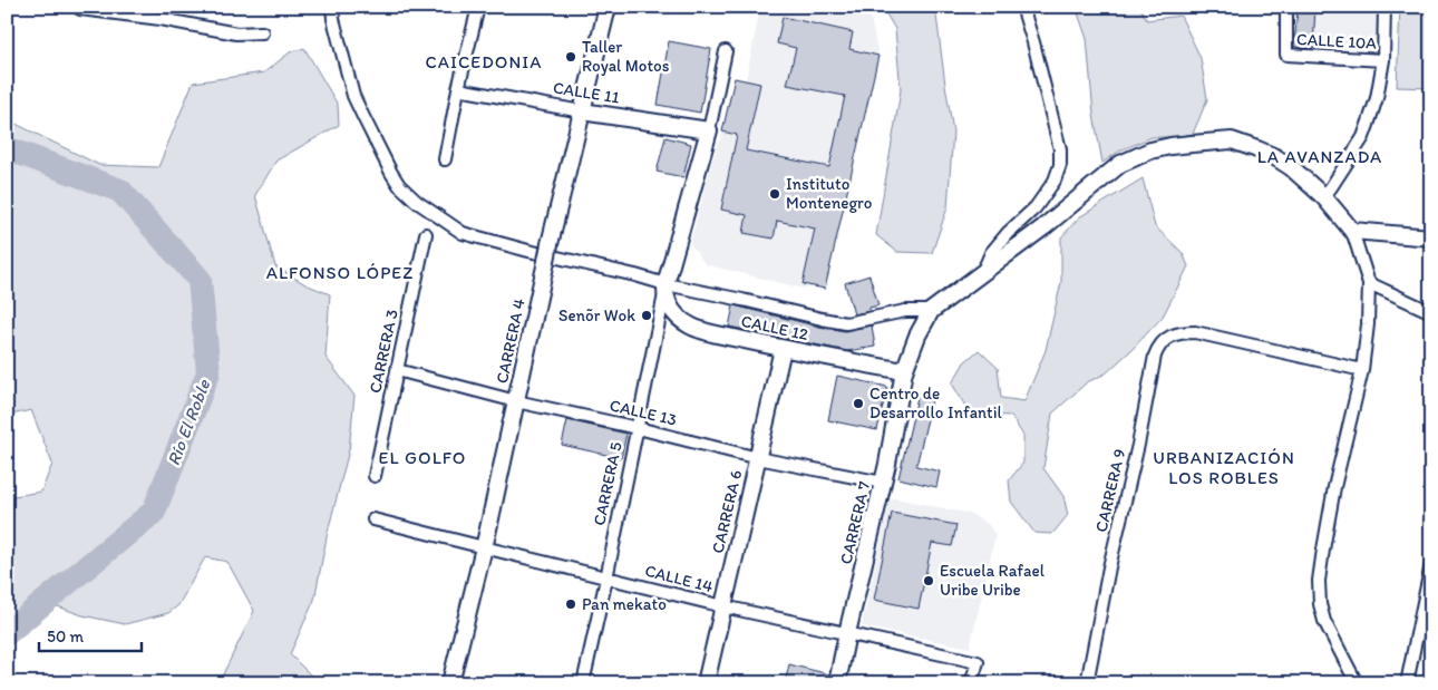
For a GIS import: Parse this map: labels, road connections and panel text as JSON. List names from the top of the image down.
{
  "streets": {
    "main road": [
      "CALLE 11",
      "CALLE 12",
      "CARRERA 4",
      "CARRERA 5",
      "CARRERA 6",
      "CARRERA 7"
    ],
    "street": [
      "CALLE 10A",
      "CARRERA 3",
      "CALLE 13",
      "CARRERA 9",
      "CALLE 14"
    ]
  },
  "crossings": [
    ["CALLE 11", "CARRERA 4"],
    ["CALLE 11", "CARRERA 5"],
    ["CALLE 12", "CARRERA 5"],
    ["CALLE 12", "CARRERA 6"],
    ["CALLE 12", "CARRERA 7"],
    ["CARRERA 4", "CALLE 13"],
    ["CARRERA 4", "CALLE 14"],
    ["CARRERA 3", "CALLE 13"],
    ["CALLE 13", "CARRERA 5"],
    ["CALLE 13", "CARRERA 6"],
    ["CALLE 13", "CARRERA 7"],
    ["CARRERA 5", "CALLE 14"],
    ["CARRERA 6", "CALLE 14"],
    ["CARRERA 7", "CALLE 14"]
  ],
  "districts": [
    "CAICEDONIA",
    "LA AVANZADA",
    "ALFONSO LÓPEZ",
    "EL GOLFO",
    "URBANIZACIÓN LOS ROBLES"
  ],
  "water": ["Río El Roble"],
  "places": [
    "Taller Royal Motos",
    "Instituto Montenegro",
    "Senõr Wok",
    "Centro de Desarrollo Infantil",
    "Escuela Rafael Uribe Uribe",
    "Pan mekato"
  ],
  "scale_bar": "50 m"
}
